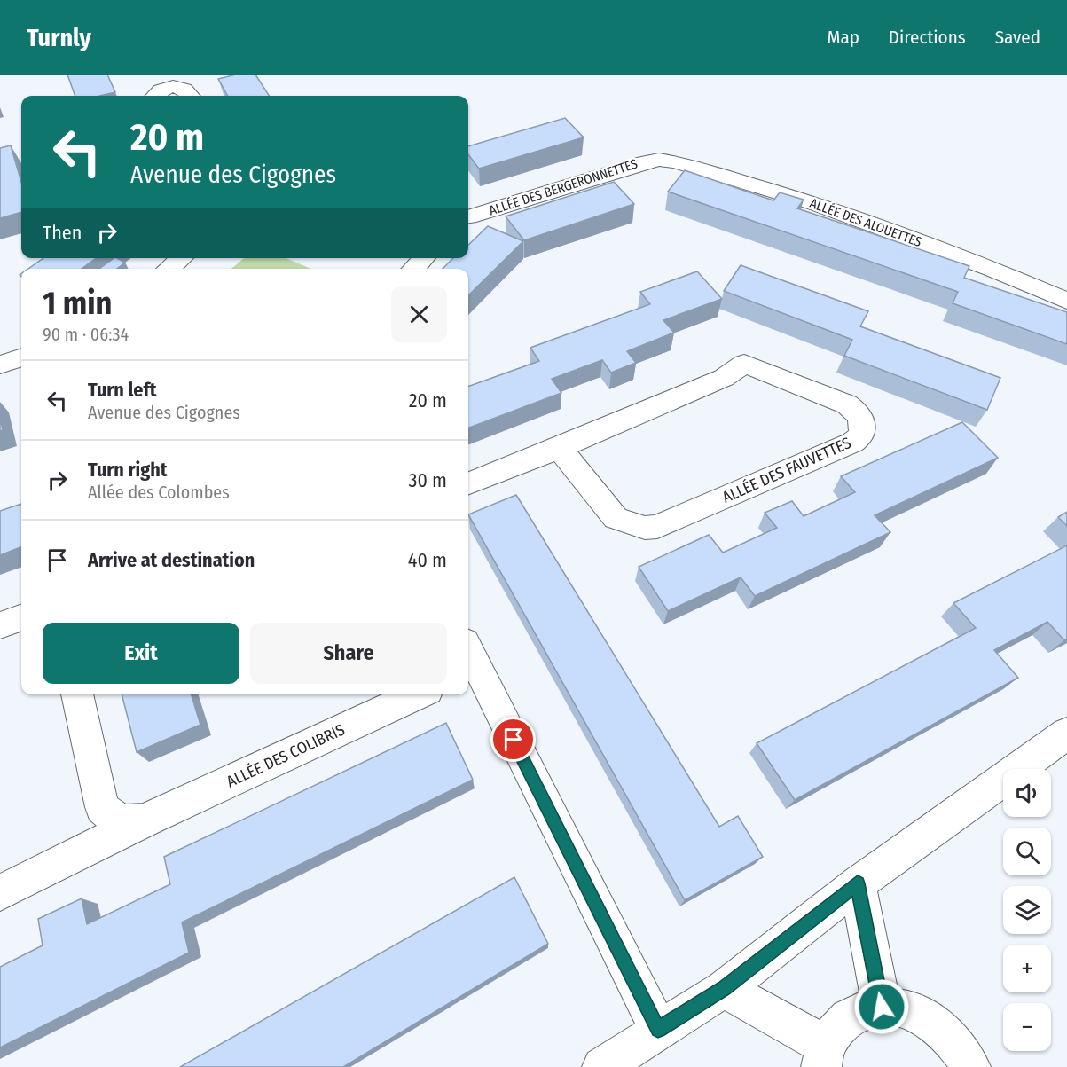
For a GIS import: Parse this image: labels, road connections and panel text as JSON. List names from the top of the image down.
{
  "streets": {
    "street": [
      "ALLÉE DES BERGERONNETTES",
      "ALLÉE DES ALOUETTES",
      "ALLÉE DES FAUVETTES",
      "ALLÉE DES COLIBRIS"
    ]
  },
  "crossings": [
    ["ALLÉE DES BERGERONNETTES", "ALLÉE DES ALOUETTES"]
  ],
  "page": {
    "header": "Turnly",
    "nav": ["Map", "Directions", "Saved"],
    "turn": ["20 m", "Avenue des Cigognes"],
    "then": "Then",
    "heading": ["1 min", "90 m · 06:34"],
    "list": [
      {
        "name": "Turn left",
        "note": "Avenue des Cigognes",
        "value": "20 m"
      },
      {
        "name": "Turn right",
        "note": "Allée des Colombes",
        "value": "30 m"
      },
      {
        "name": "Arrive at destination",
        "value": "40 m"
      }
    ],
    "buttons": ["Exit", "Share"],
    "map_buttons": ["+", "−"]
  }
}
